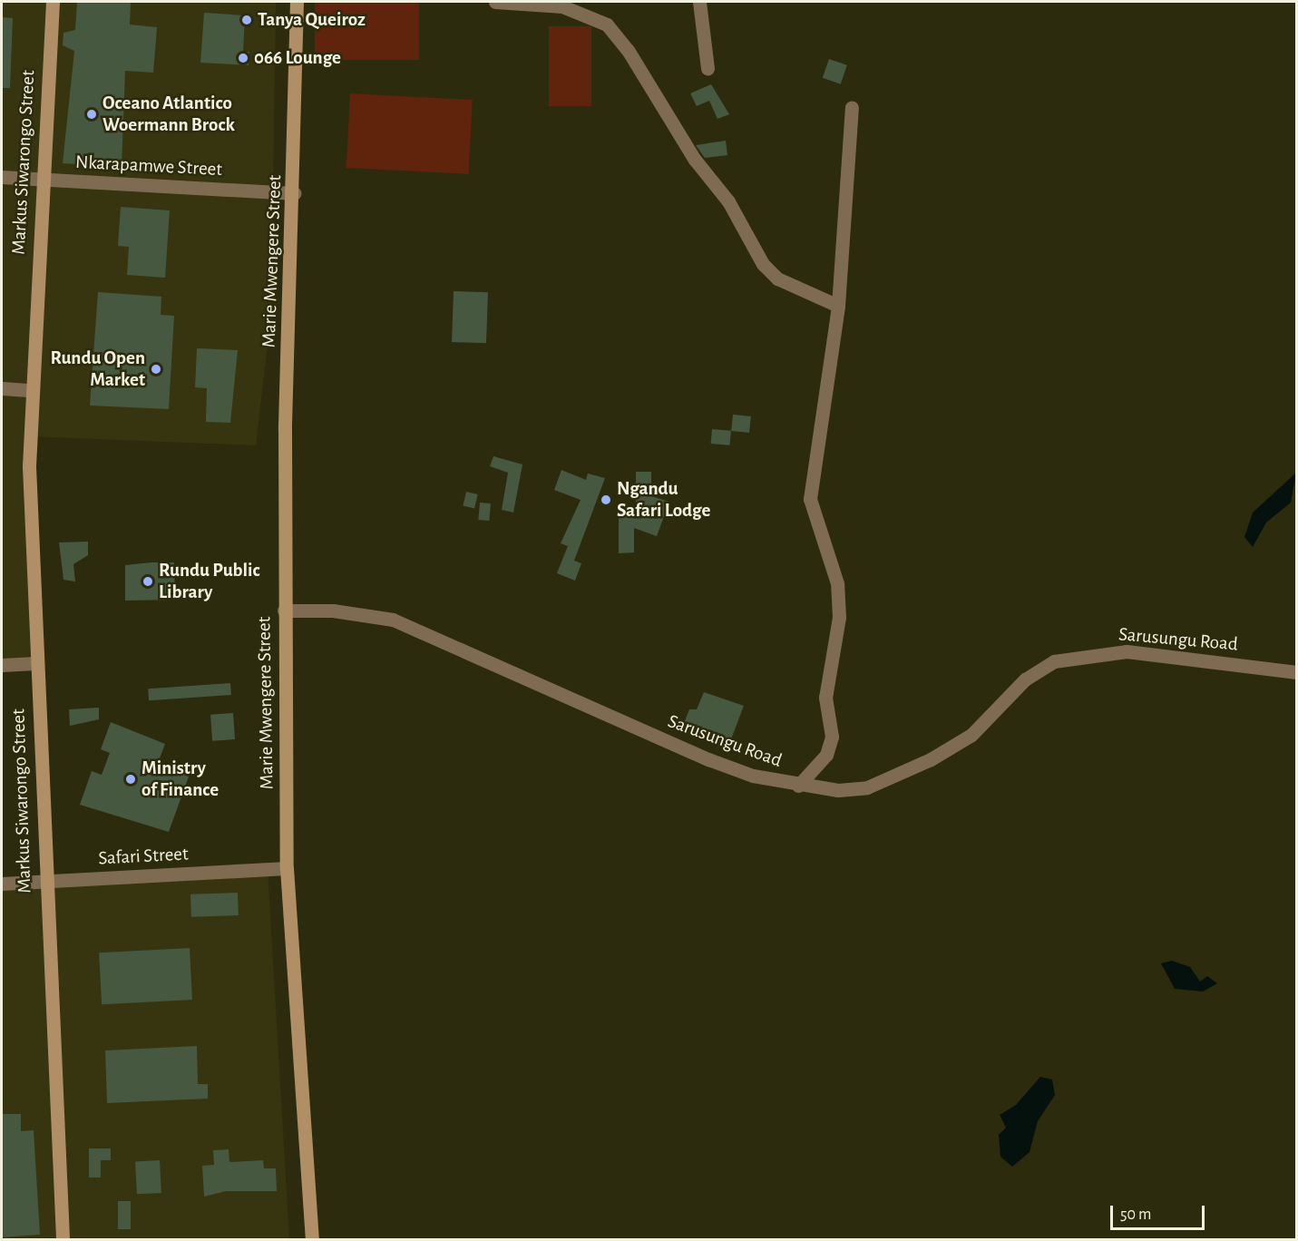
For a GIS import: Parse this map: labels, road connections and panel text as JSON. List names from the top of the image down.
{
  "streets": {
    "street": [
      "Markus Siwarongo Street",
      "Nkarapamwe Street",
      "Marie Mwengere Street",
      "Sarusungu Road",
      "Safari Street"
    ]
  },
  "crossings": [
    ["Markus Siwarongo Street", "Nkarapamwe Street"],
    ["Markus Siwarongo Street", "Safari Street"],
    ["Nkarapamwe Street", "Marie Mwengere Street"],
    ["Marie Mwengere Street", "Sarusungu Road"],
    ["Marie Mwengere Street", "Safari Street"]
  ],
  "places": [
    "Tanya Queiroz",
    "066 Lounge",
    "Oceano Atlantico Woermann Brock",
    "Rundu Open Market",
    "Ngandu Safari Lodge",
    "Rundu Public Library",
    "Ministry of Finance"
  ],
  "scale_bar": "50 m"
}
